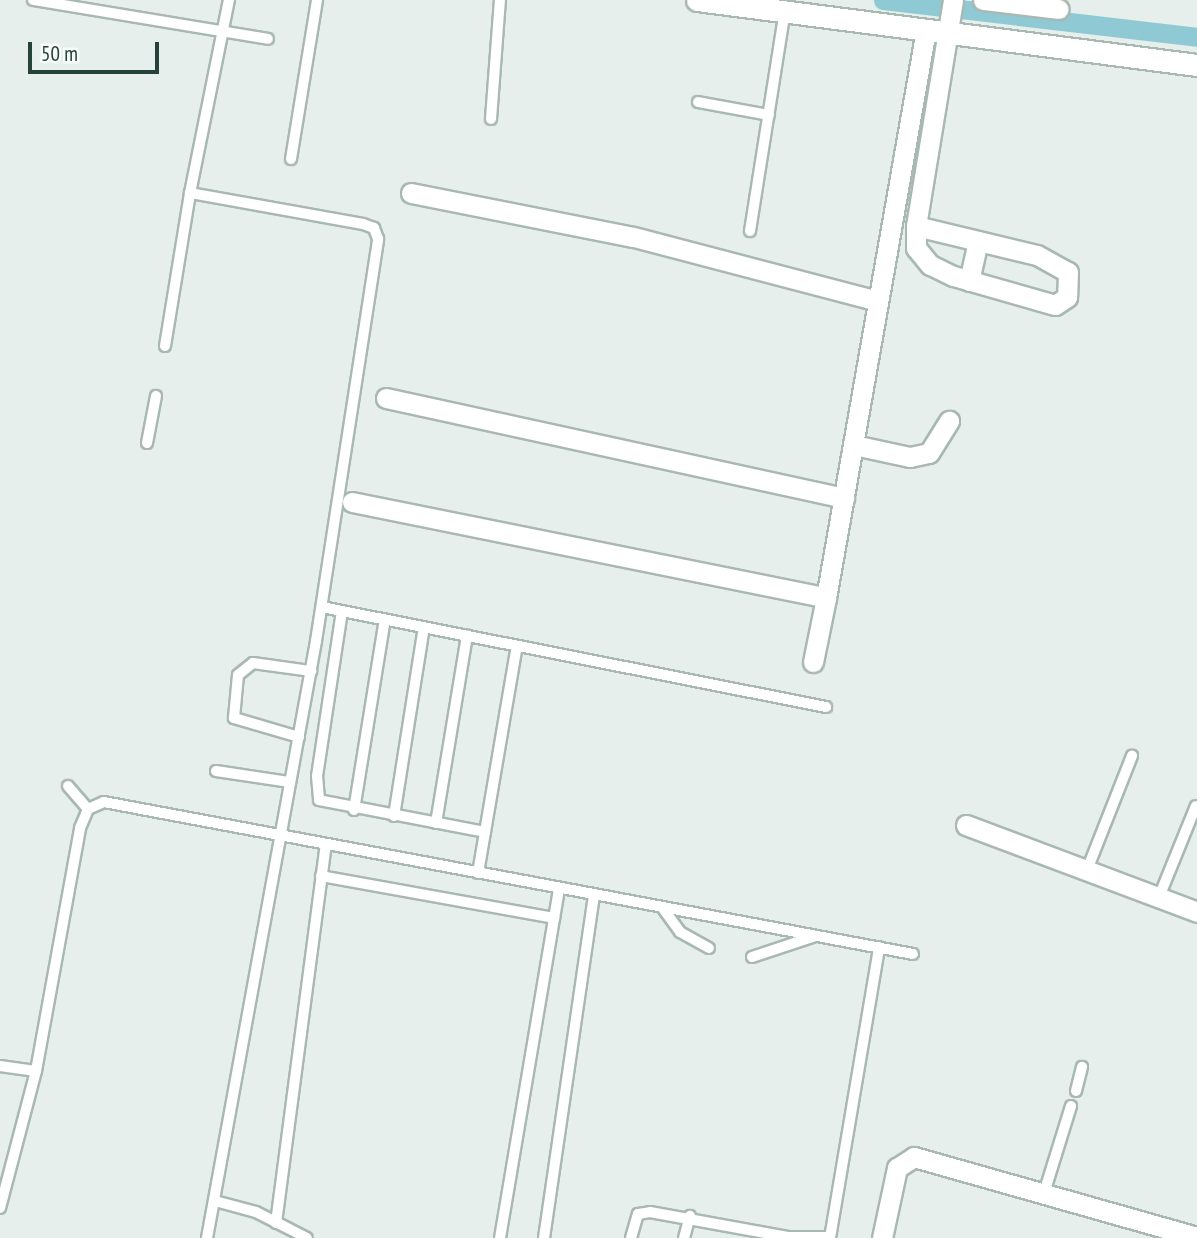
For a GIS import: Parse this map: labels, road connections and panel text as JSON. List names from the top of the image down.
{
  "scale_bar": "50 m"
}
